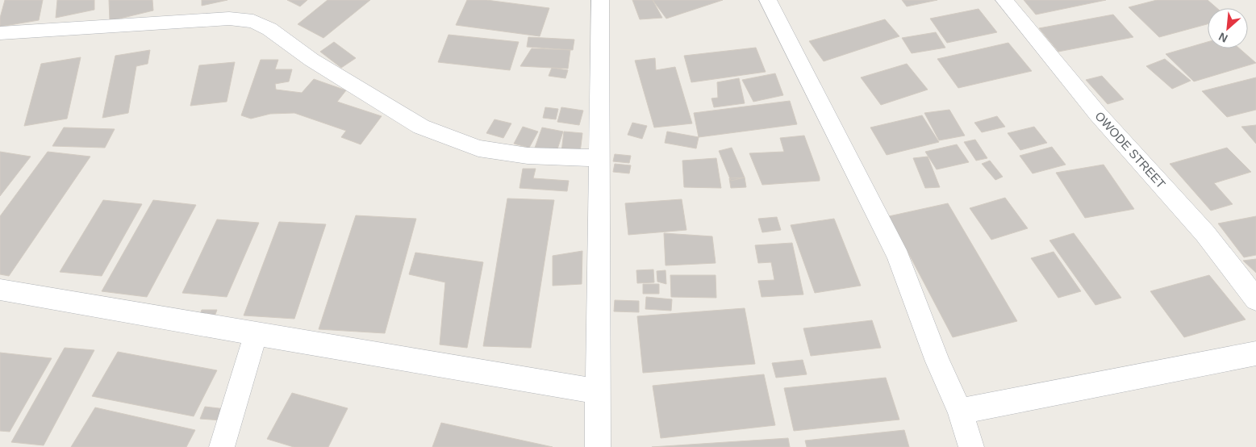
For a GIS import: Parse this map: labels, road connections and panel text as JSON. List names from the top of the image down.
{
  "streets": {
    "street": ["OWODE STREET"]
  },
  "north": "bottom left"
}
